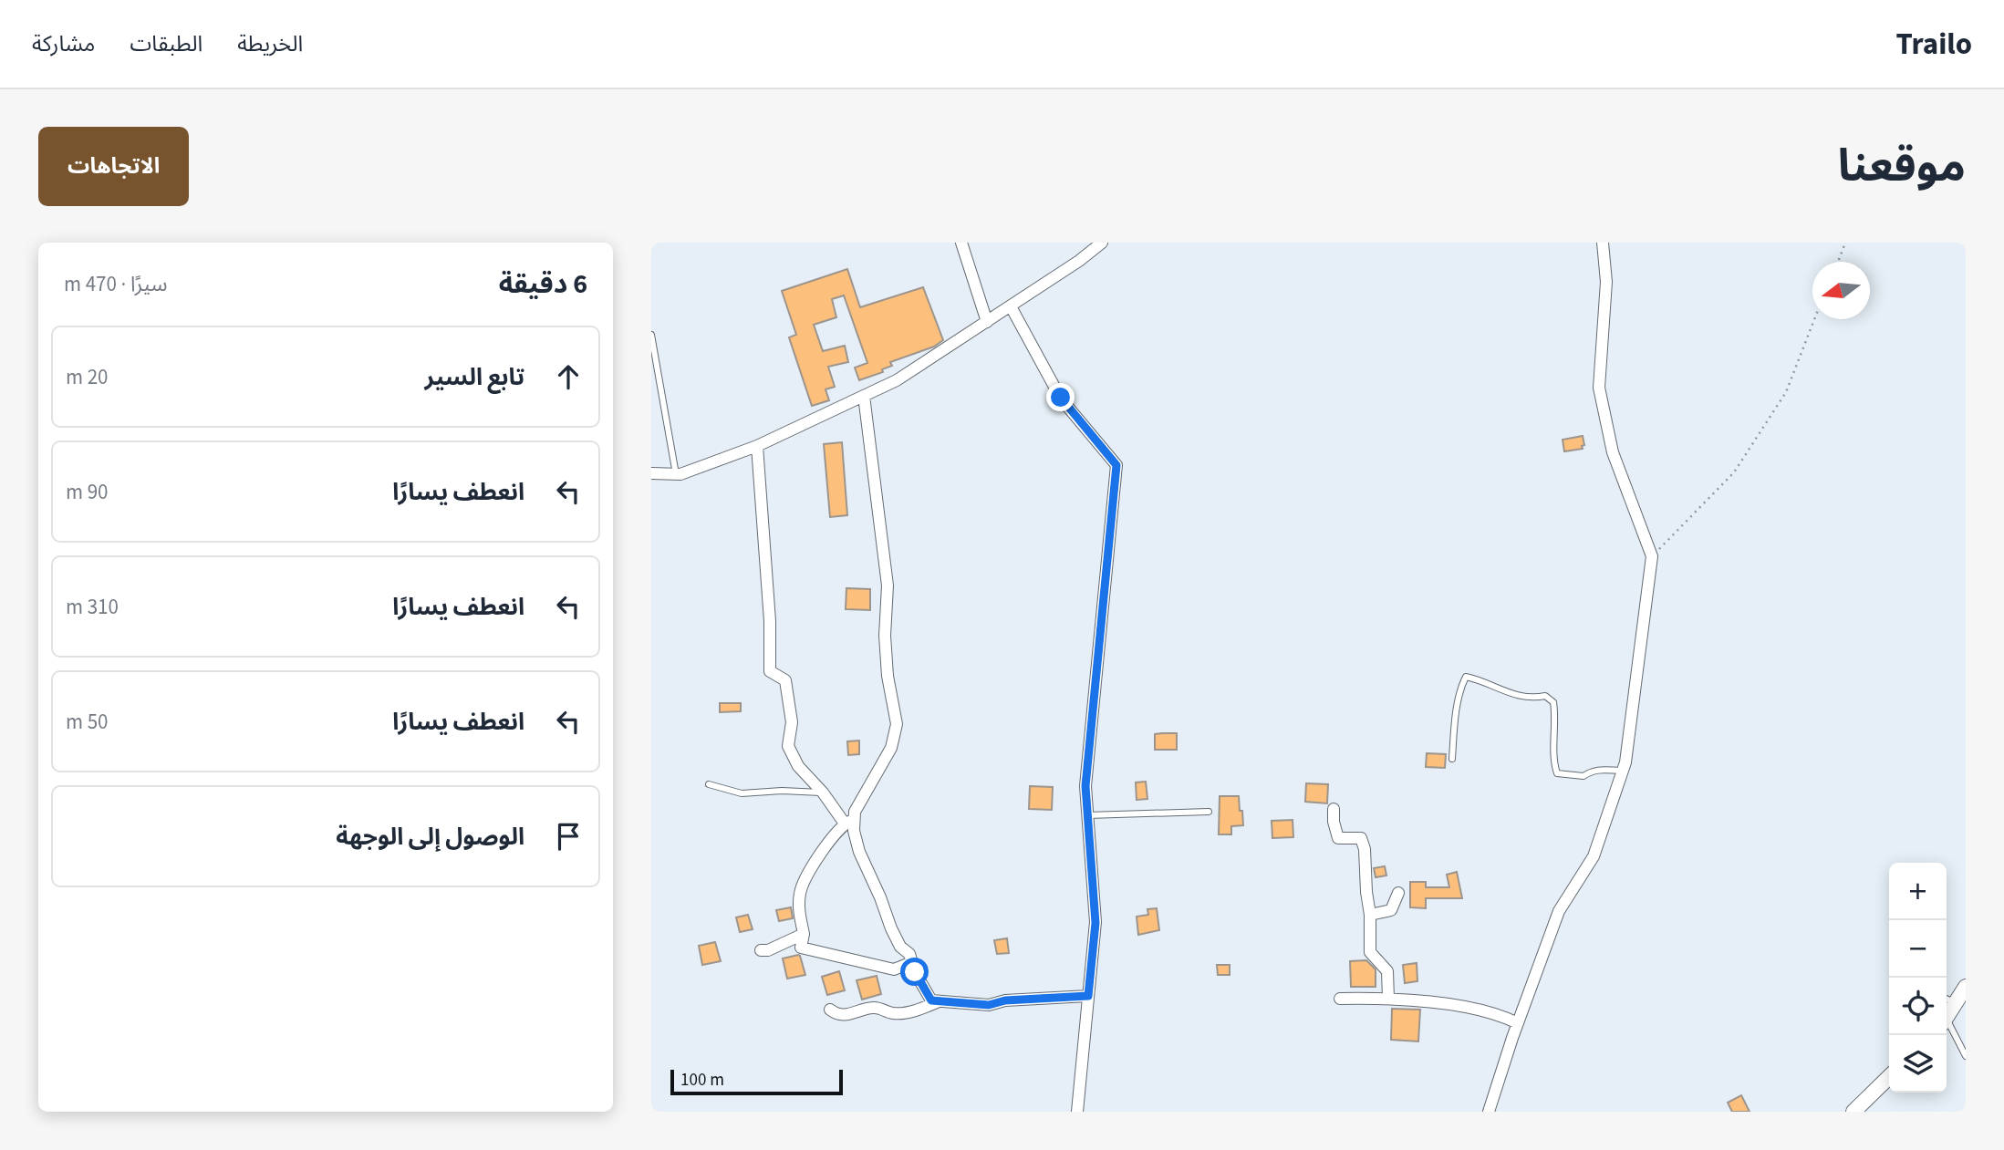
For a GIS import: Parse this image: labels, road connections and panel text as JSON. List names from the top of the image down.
{
  "scale_bar": "100 m",
  "north": "left",
  "page": {
    "header": "Trailo",
    "nav": ["الخريطة", "الطبقات", "مشاركة"],
    "title": "موقعنا",
    "buttons": "الاتجاهات",
    "heading": ["6 دقيقة", "سيرًا · 470 m"],
    "list": [
      ["تابع السير", "20 m"],
      ["انعطف يسارًا", "90 m"],
      ["انعطف يسارًا", "310 m"],
      ["انعطف يسارًا", "50 m"],
      "الوصول إلى الوجهة"
    ],
    "map_buttons": ["+", "−"],
    "scale": "100 m"
  }
}
